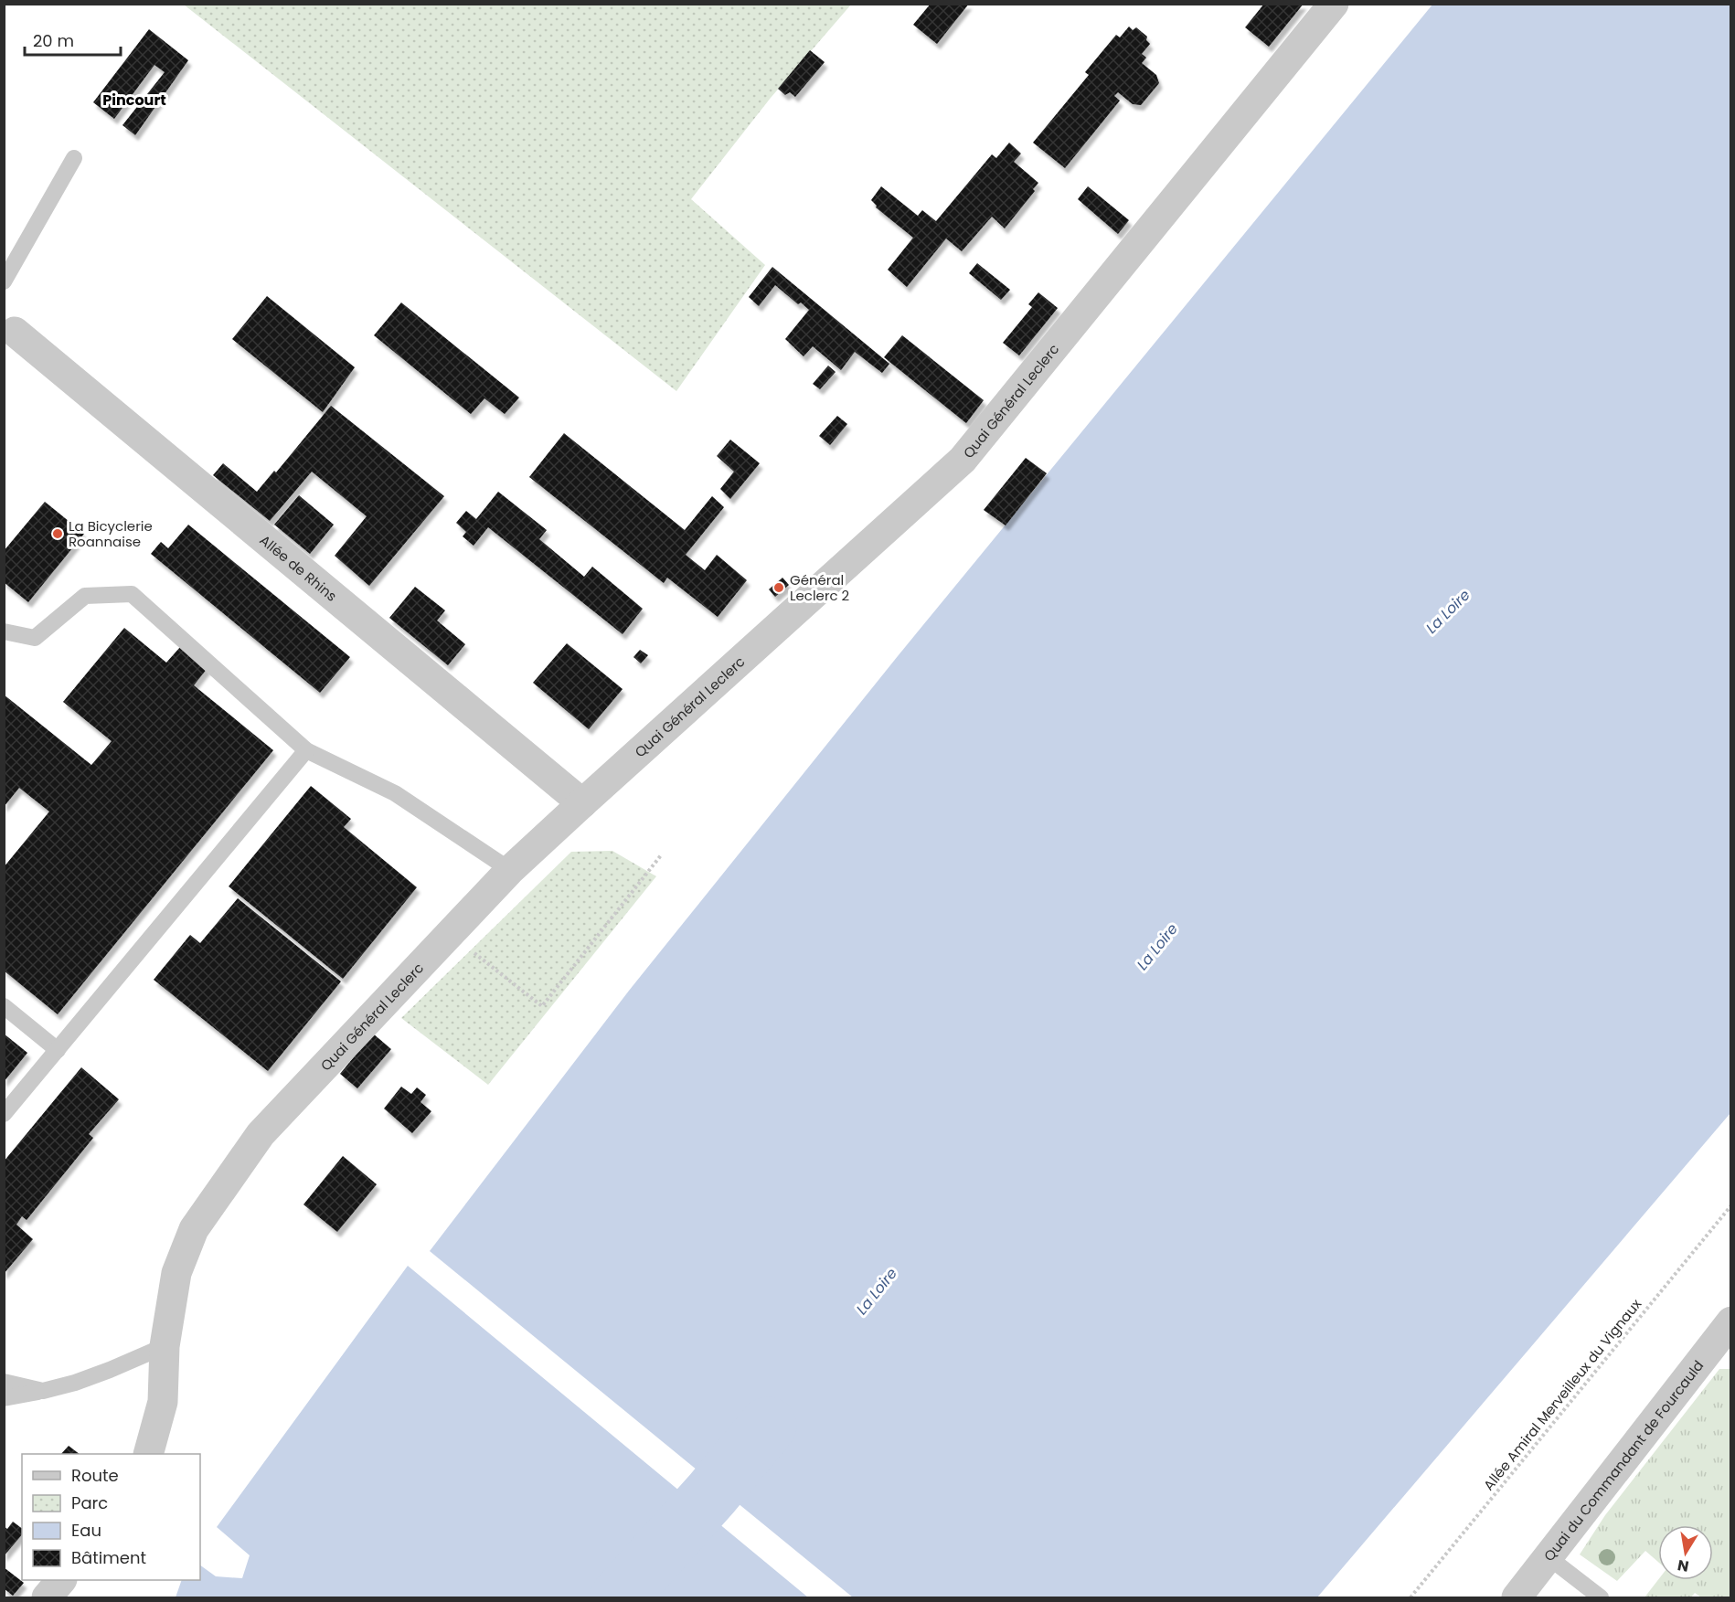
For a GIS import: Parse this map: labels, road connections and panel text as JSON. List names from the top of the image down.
{
  "streets": {
    "street": ["Quai Général Leclerc", "Allée de Rhins", "Quai du Commandant de Fourcauld"],
    "path": ["Allée Amiral Merveilleux du Vignaux"]
  },
  "crossings": [
    ["Quai Général Leclerc", "Allée de Rhins"]
  ],
  "districts": ["Pincourt"],
  "water": ["La Loire"],
  "places": ["La Bicyclerie Roannaise", "Général Leclerc 2"],
  "legend": [
    "Route",
    "Parc",
    "Eau",
    "Bâtiment"
  ],
  "scale_bar": "20 m",
  "north": "bottom"
}
